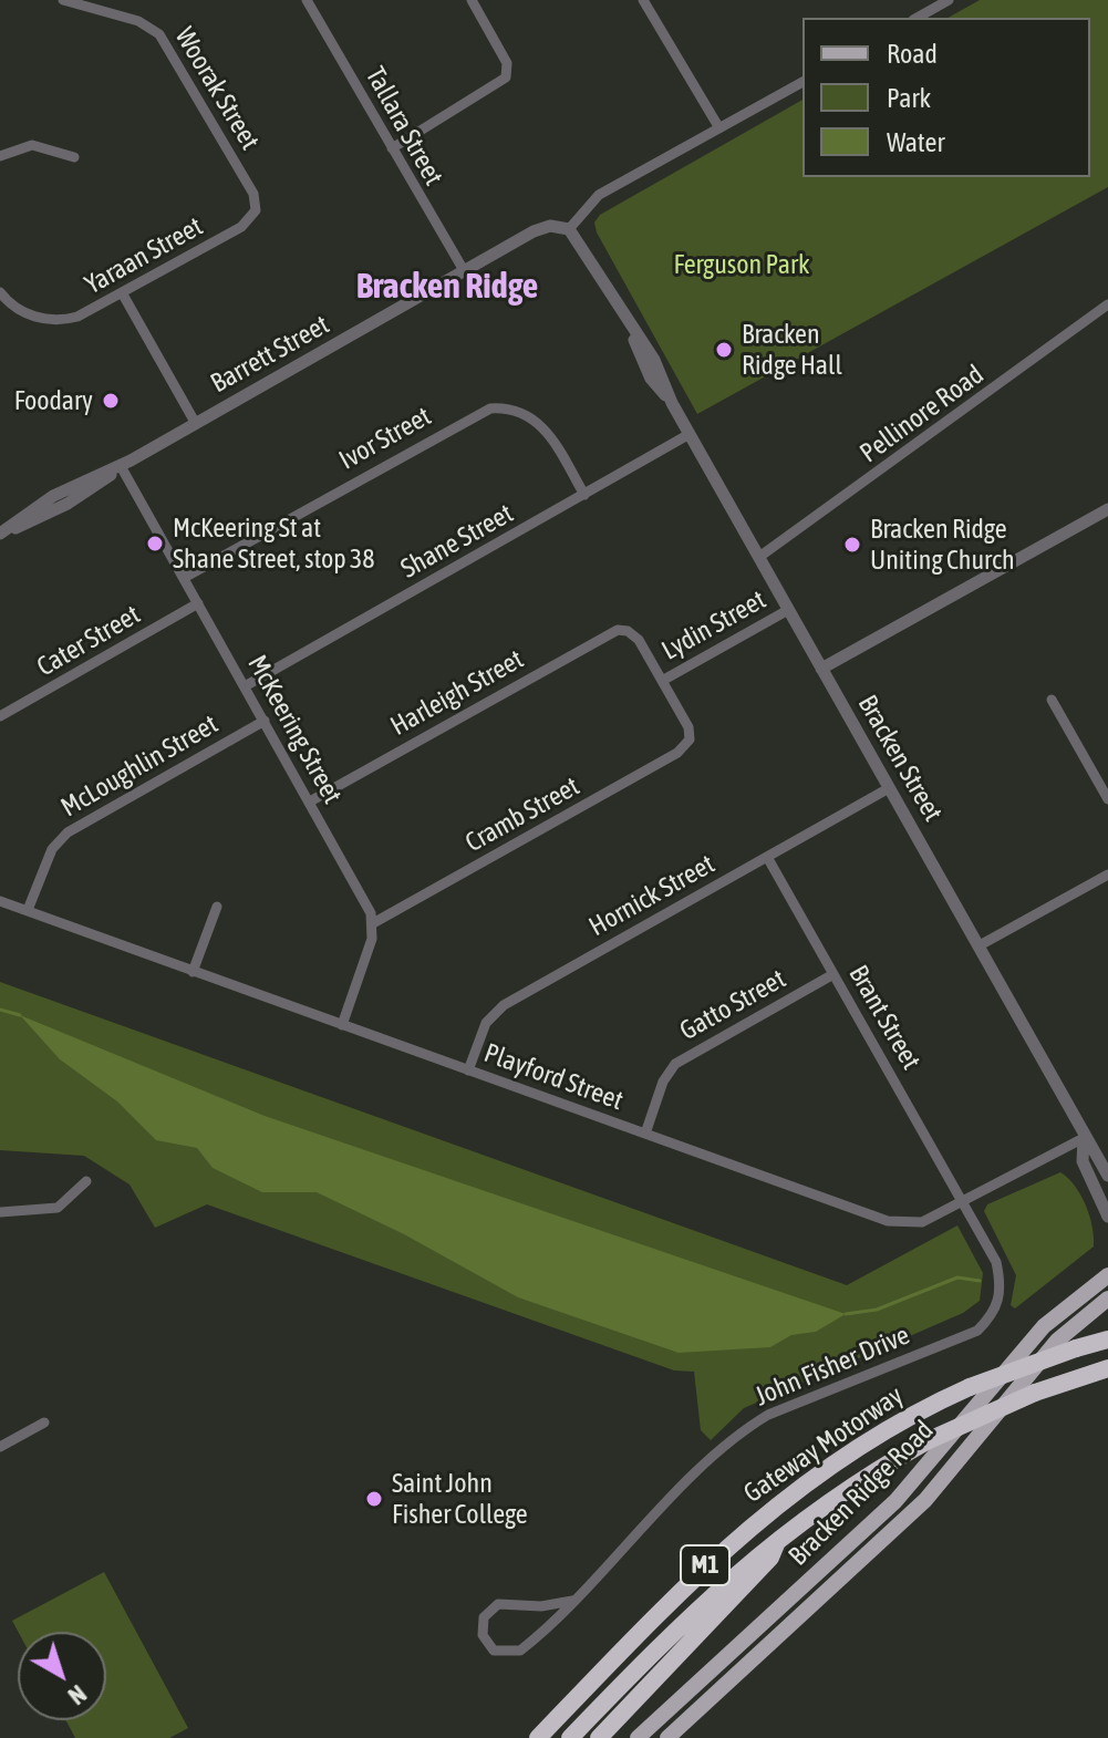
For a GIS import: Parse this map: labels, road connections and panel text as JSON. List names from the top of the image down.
{
  "streets": {
    "highway": ["Gateway Motorway", "M1"],
    "main road": ["Bracken Ridge Road"],
    "street": [
      "Woorak Street",
      "Tallara Street",
      "Yaraan Street",
      "Barrett Street",
      "Pellinore Road",
      "Ivor Street",
      "Shane Street",
      "Lydin Street",
      "Cater Street",
      "Harleigh Street",
      "McKeering Street",
      "Bracken Street",
      "McLoughlin Street",
      "Cramb Street",
      "Hornick Street",
      "Gatto Street",
      "Brant Street",
      "Playford Street",
      "John Fisher Drive"
    ]
  },
  "crossings": [
    ["Woorak Street", "Yaraan Street"],
    ["Tallara Street", "Barrett Street"],
    ["Barrett Street", "McKeering Street"],
    ["Barrett Street", "Bracken Street"],
    ["Pellinore Road", "Bracken Street"],
    ["Ivor Street", "Shane Street"],
    ["Ivor Street", "McKeering Street"],
    ["Shane Street", "McKeering Street"],
    ["Shane Street", "Bracken Street"],
    ["Lydin Street", "Bracken Street"],
    ["Lydin Street", "Cramb Street"],
    ["Cater Street", "McKeering Street"],
    ["Harleigh Street", "McKeering Street"],
    ["McKeering Street", "McLoughlin Street"],
    ["McKeering Street", "Cramb Street"],
    ["Bracken Street", "Hornick Street"],
    ["Bracken Street", "Playford Street"],
    ["McLoughlin Street", "Playford Street"],
    ["Hornick Street", "Brant Street"],
    ["Hornick Street", "Playford Street"],
    ["Gatto Street", "Brant Street"],
    ["Gatto Street", "Playford Street"],
    ["Brant Street", "Playford Street"],
    ["Brant Street", "John Fisher Drive"],
    ["Playford Street", "John Fisher Drive"]
  ],
  "districts": ["Bracken Ridge"],
  "parks": ["Ferguson Park"],
  "places": [
    "Bracken Ridge Hall",
    "Foodary",
    "McKeering St at Shane Street, stop 38",
    "Bracken Ridge Uniting Church",
    "Saint John Fisher College"
  ],
  "legend": ["Road", "Park", "Water"],
  "north": "bottom right"
}
